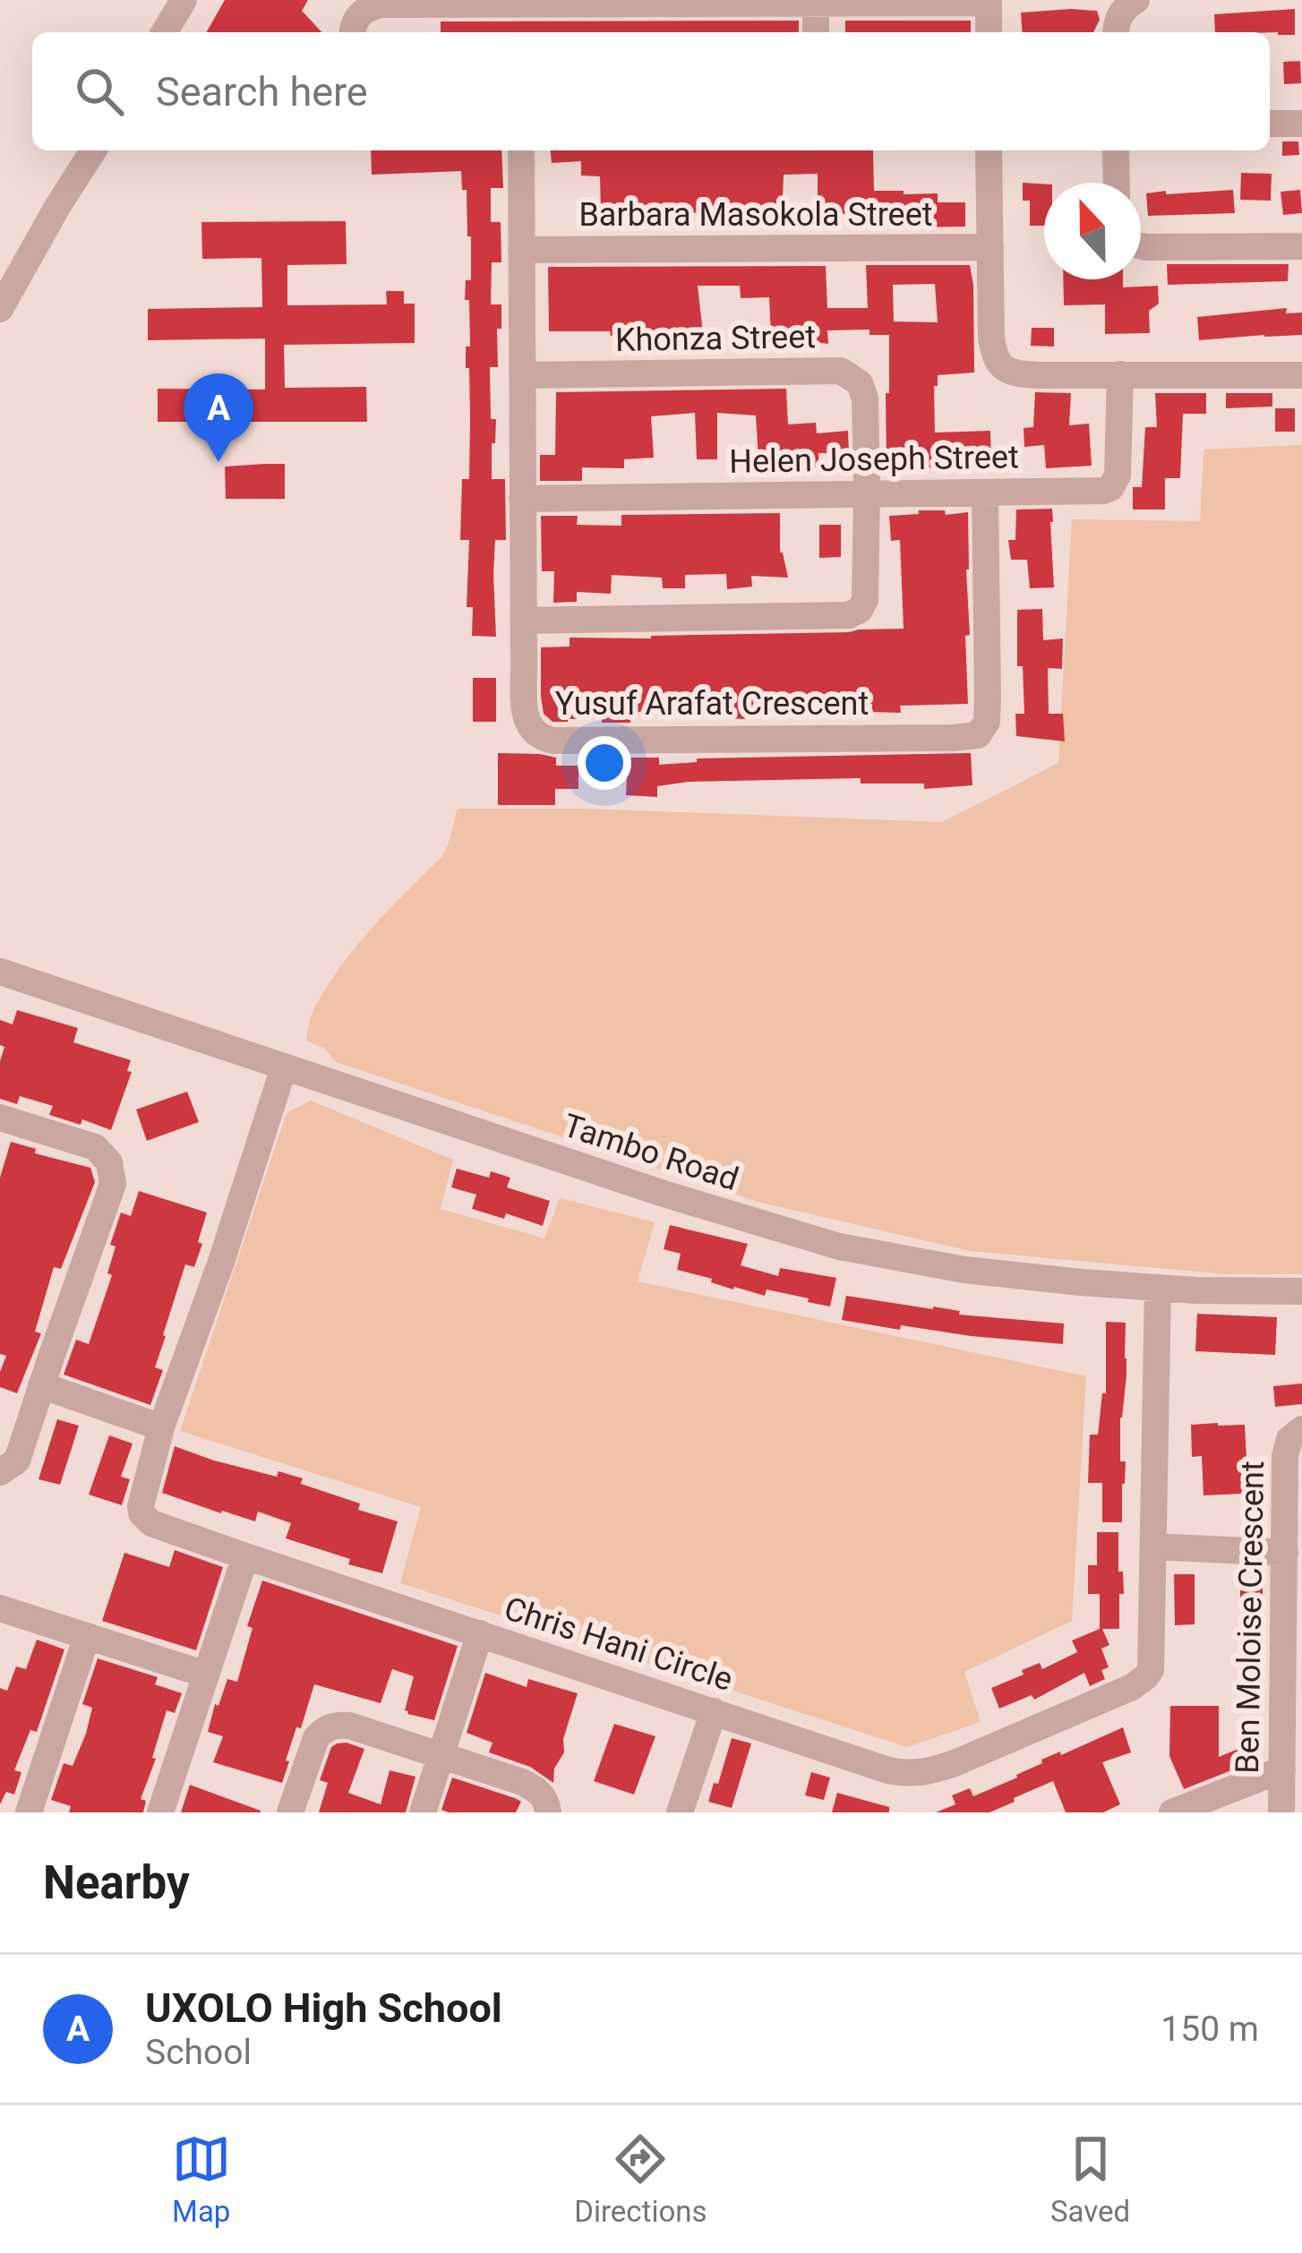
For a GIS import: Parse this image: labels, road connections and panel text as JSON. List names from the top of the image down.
{
  "streets": {
    "street": [
      "Barbara Masokola Street",
      "Khonza Street",
      "Helen Joseph Street",
      "Yusuf Arafat Crescent",
      "Tambo Road",
      "Ben Moloise Crescent",
      "Chris Hani Circle"
    ]
  },
  "crossings": [
    ["Barbara Masokola Street", "Yusuf Arafat Crescent"],
    ["Khonza Street", "Helen Joseph Street"],
    ["Khonza Street", "Yusuf Arafat Crescent"],
    ["Helen Joseph Street", "Yusuf Arafat Crescent"],
    ["Tambo Road", "Chris Hani Circle"]
  ],
  "north": "top",
  "page": {
    "search": "Search here",
    "pins": "A",
    "heading": "Nearby",
    "list": [
      {
        "mark": "A",
        "name": "UXOLO High School",
        "note": "School",
        "value": "150 m"
      }
    ],
    "nav": ["Map", "Directions", "Saved"]
  }
}
